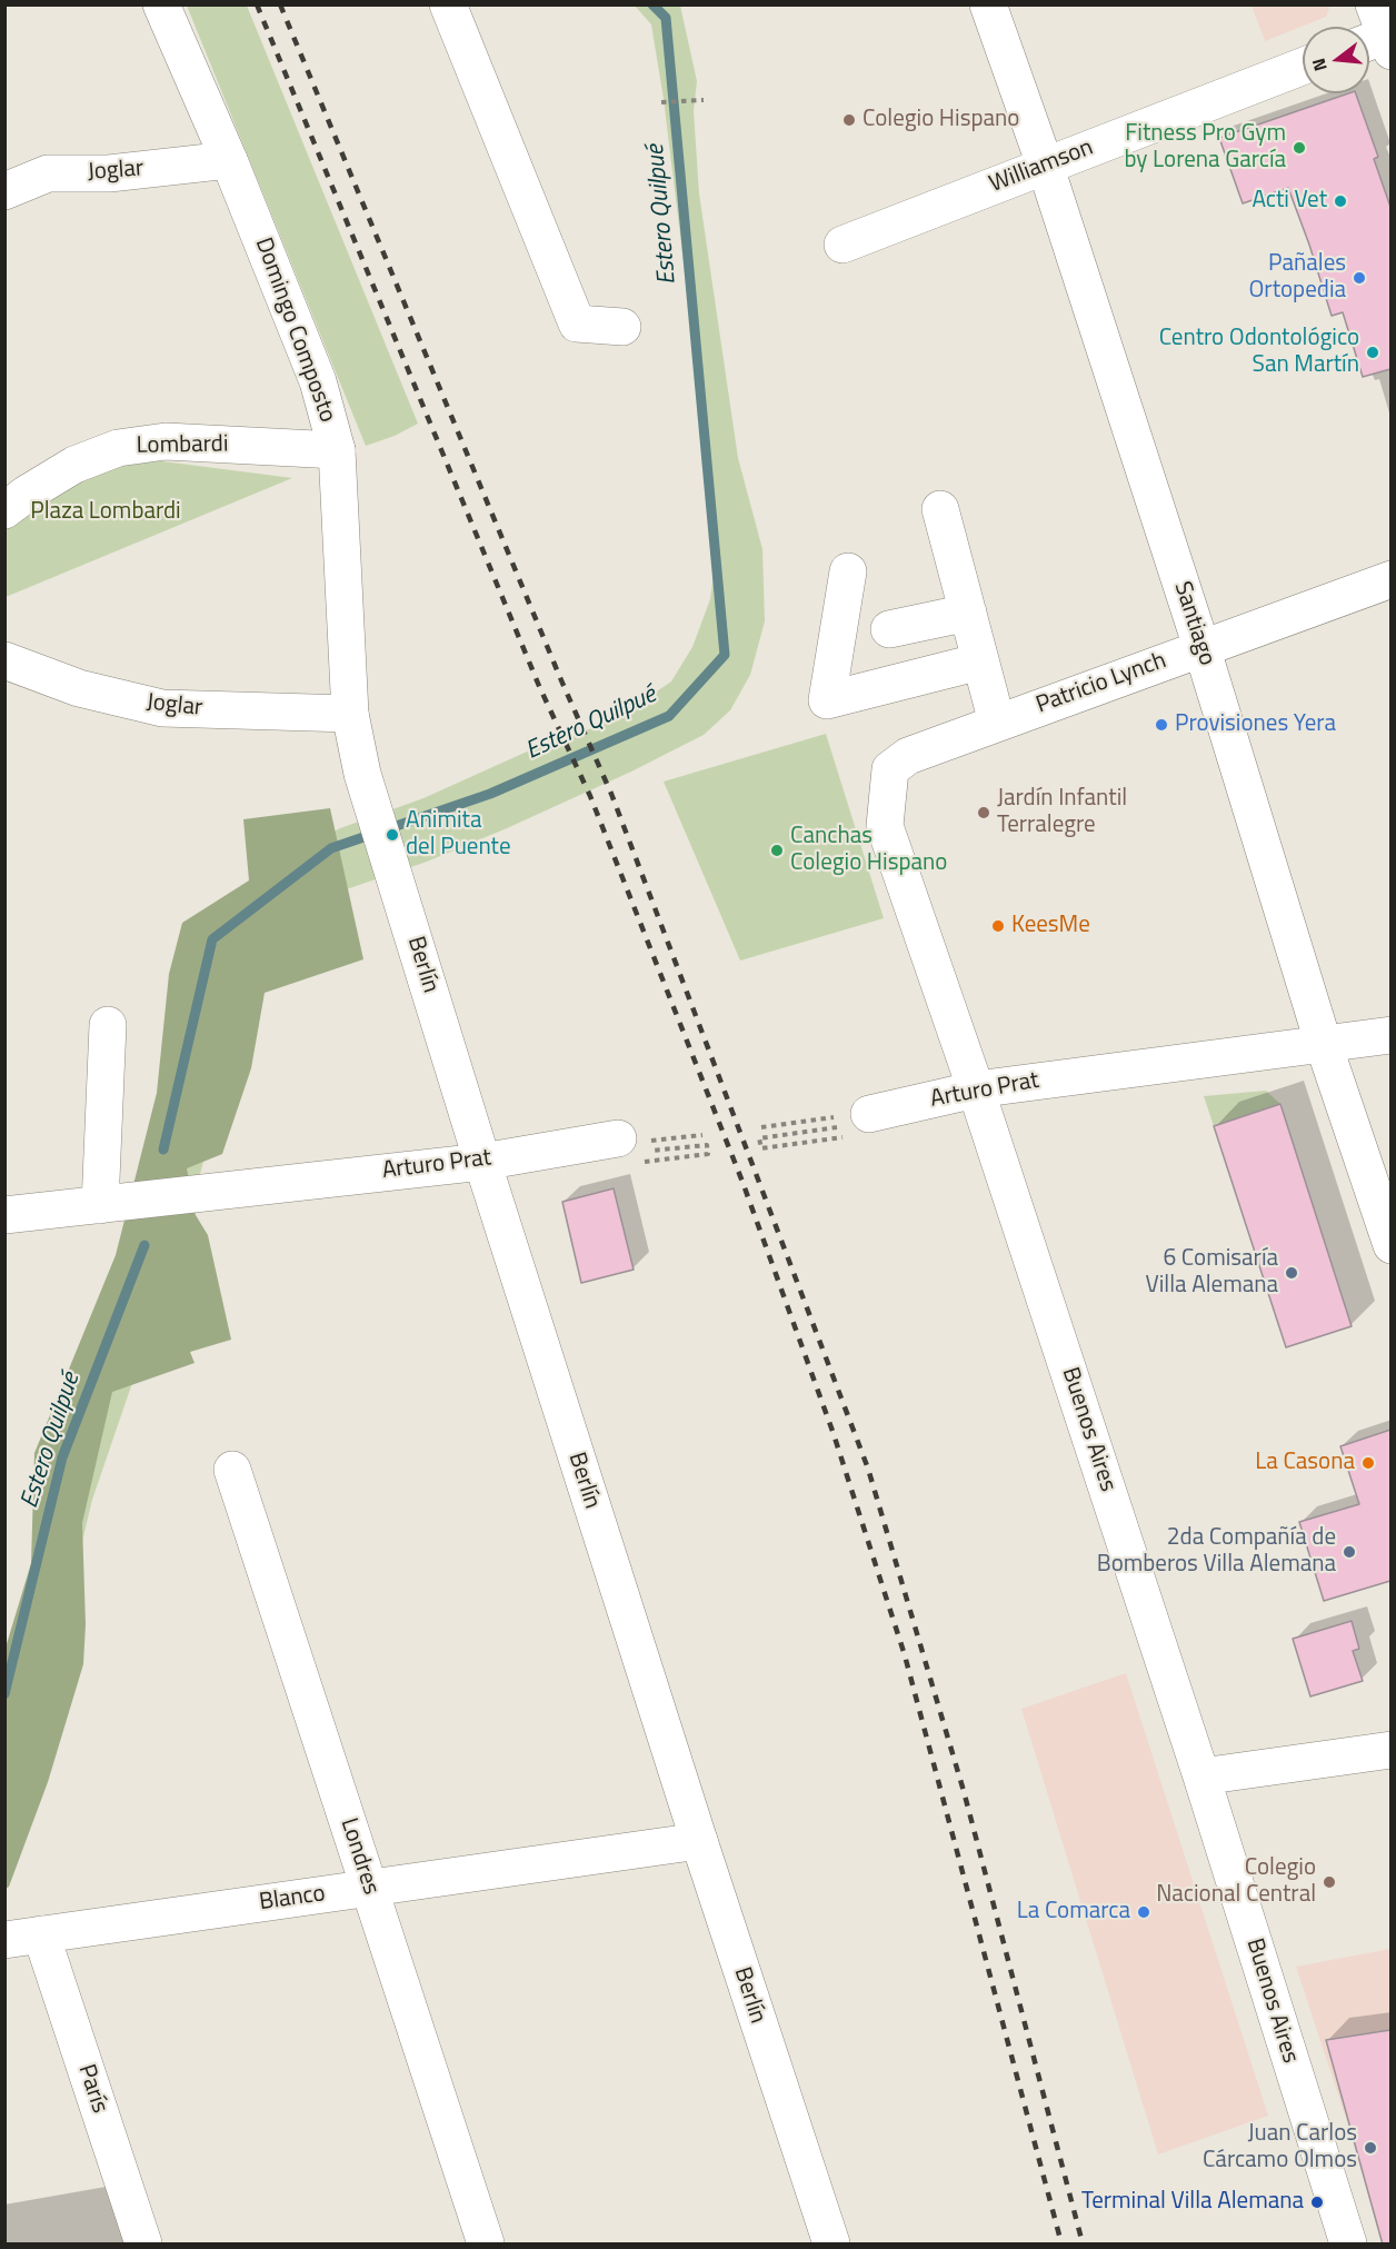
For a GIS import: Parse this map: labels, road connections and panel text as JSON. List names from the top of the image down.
{
  "streets": {
    "street": [
      "Williamson",
      "Joglar",
      "Domingo Composto",
      "Lombardi",
      "Santiago",
      "Patricio Lynch",
      "Berlín",
      "Arturo Prat",
      "Buenos Aires",
      "Londres",
      "Blanco",
      "París"
    ]
  },
  "crossings": [
    ["Williamson", "Santiago"],
    ["Joglar", "Domingo Composto"],
    ["Joglar", "Berlín"],
    ["Domingo Composto", "Lombardi"],
    ["Domingo Composto", "Berlín"],
    ["Santiago", "Patricio Lynch"],
    ["Santiago", "Arturo Prat"],
    ["Patricio Lynch", "Buenos Aires"],
    ["Berlín", "Arturo Prat"],
    ["Berlín", "Blanco"],
    ["Arturo Prat", "Buenos Aires"],
    ["Londres", "Blanco"],
    ["Blanco", "París"]
  ],
  "water": ["Estero Quilpué"],
  "parks": ["Plaza Lombardi"],
  "places": [
    "Colegio Hispano",
    "Fitness Pro Gym by Lorena García",
    "Acti Vet",
    "Pañales Ortopedia",
    "Centro Odontológico San Martín",
    "Provisiones Yera",
    "Jardín Infantil Terralegre",
    "Animita del Puente",
    "Canchas Colegio Hispano",
    "KeesMe",
    "6 Comisaría Villa Alemana",
    "La Casona",
    "2da Compañía de Bomberos Villa Alemana",
    "Colegio Nacional Central",
    "La Comarca",
    "Juan Carlos Cárcamo Olmos",
    "Terminal Villa Alemana"
  ],
  "north": "left"
}
